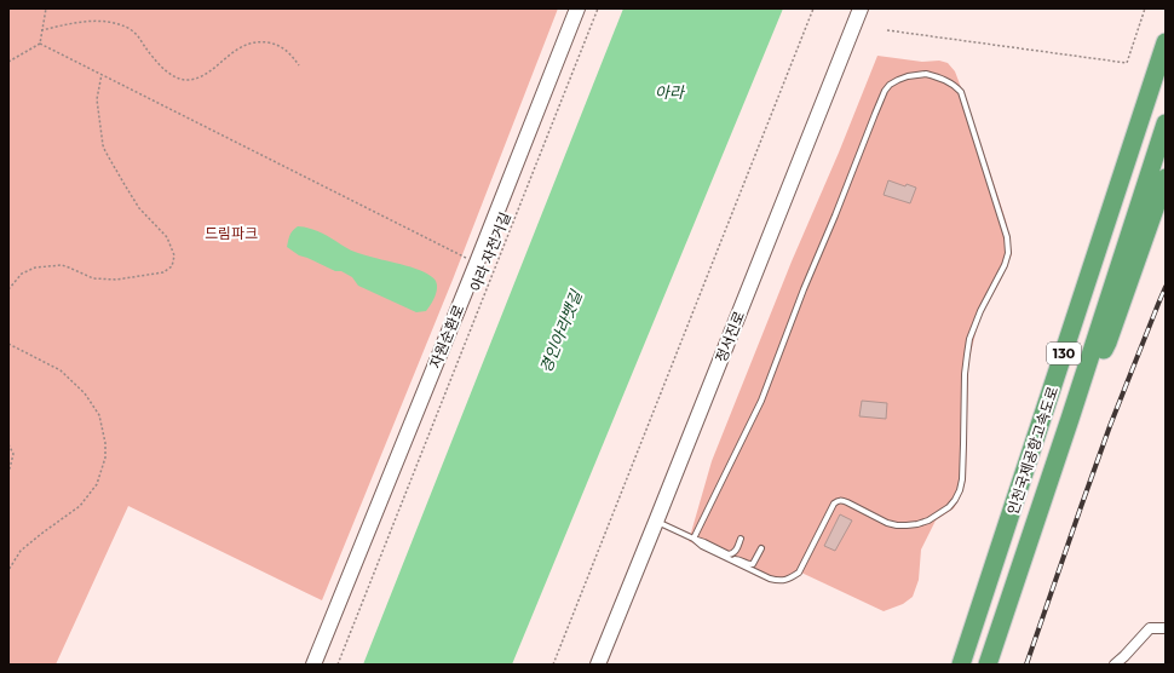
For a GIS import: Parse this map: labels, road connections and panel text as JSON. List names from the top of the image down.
{
  "streets": {
    "highway": ["130", "인천국제공항고속도로"],
    "main road": ["자원순환로", "정서진로"],
    "path": ["아라 자전거길"]
  },
  "water": ["아라", "경인아라뱃길"],
  "parks": ["드림파크"]
}
